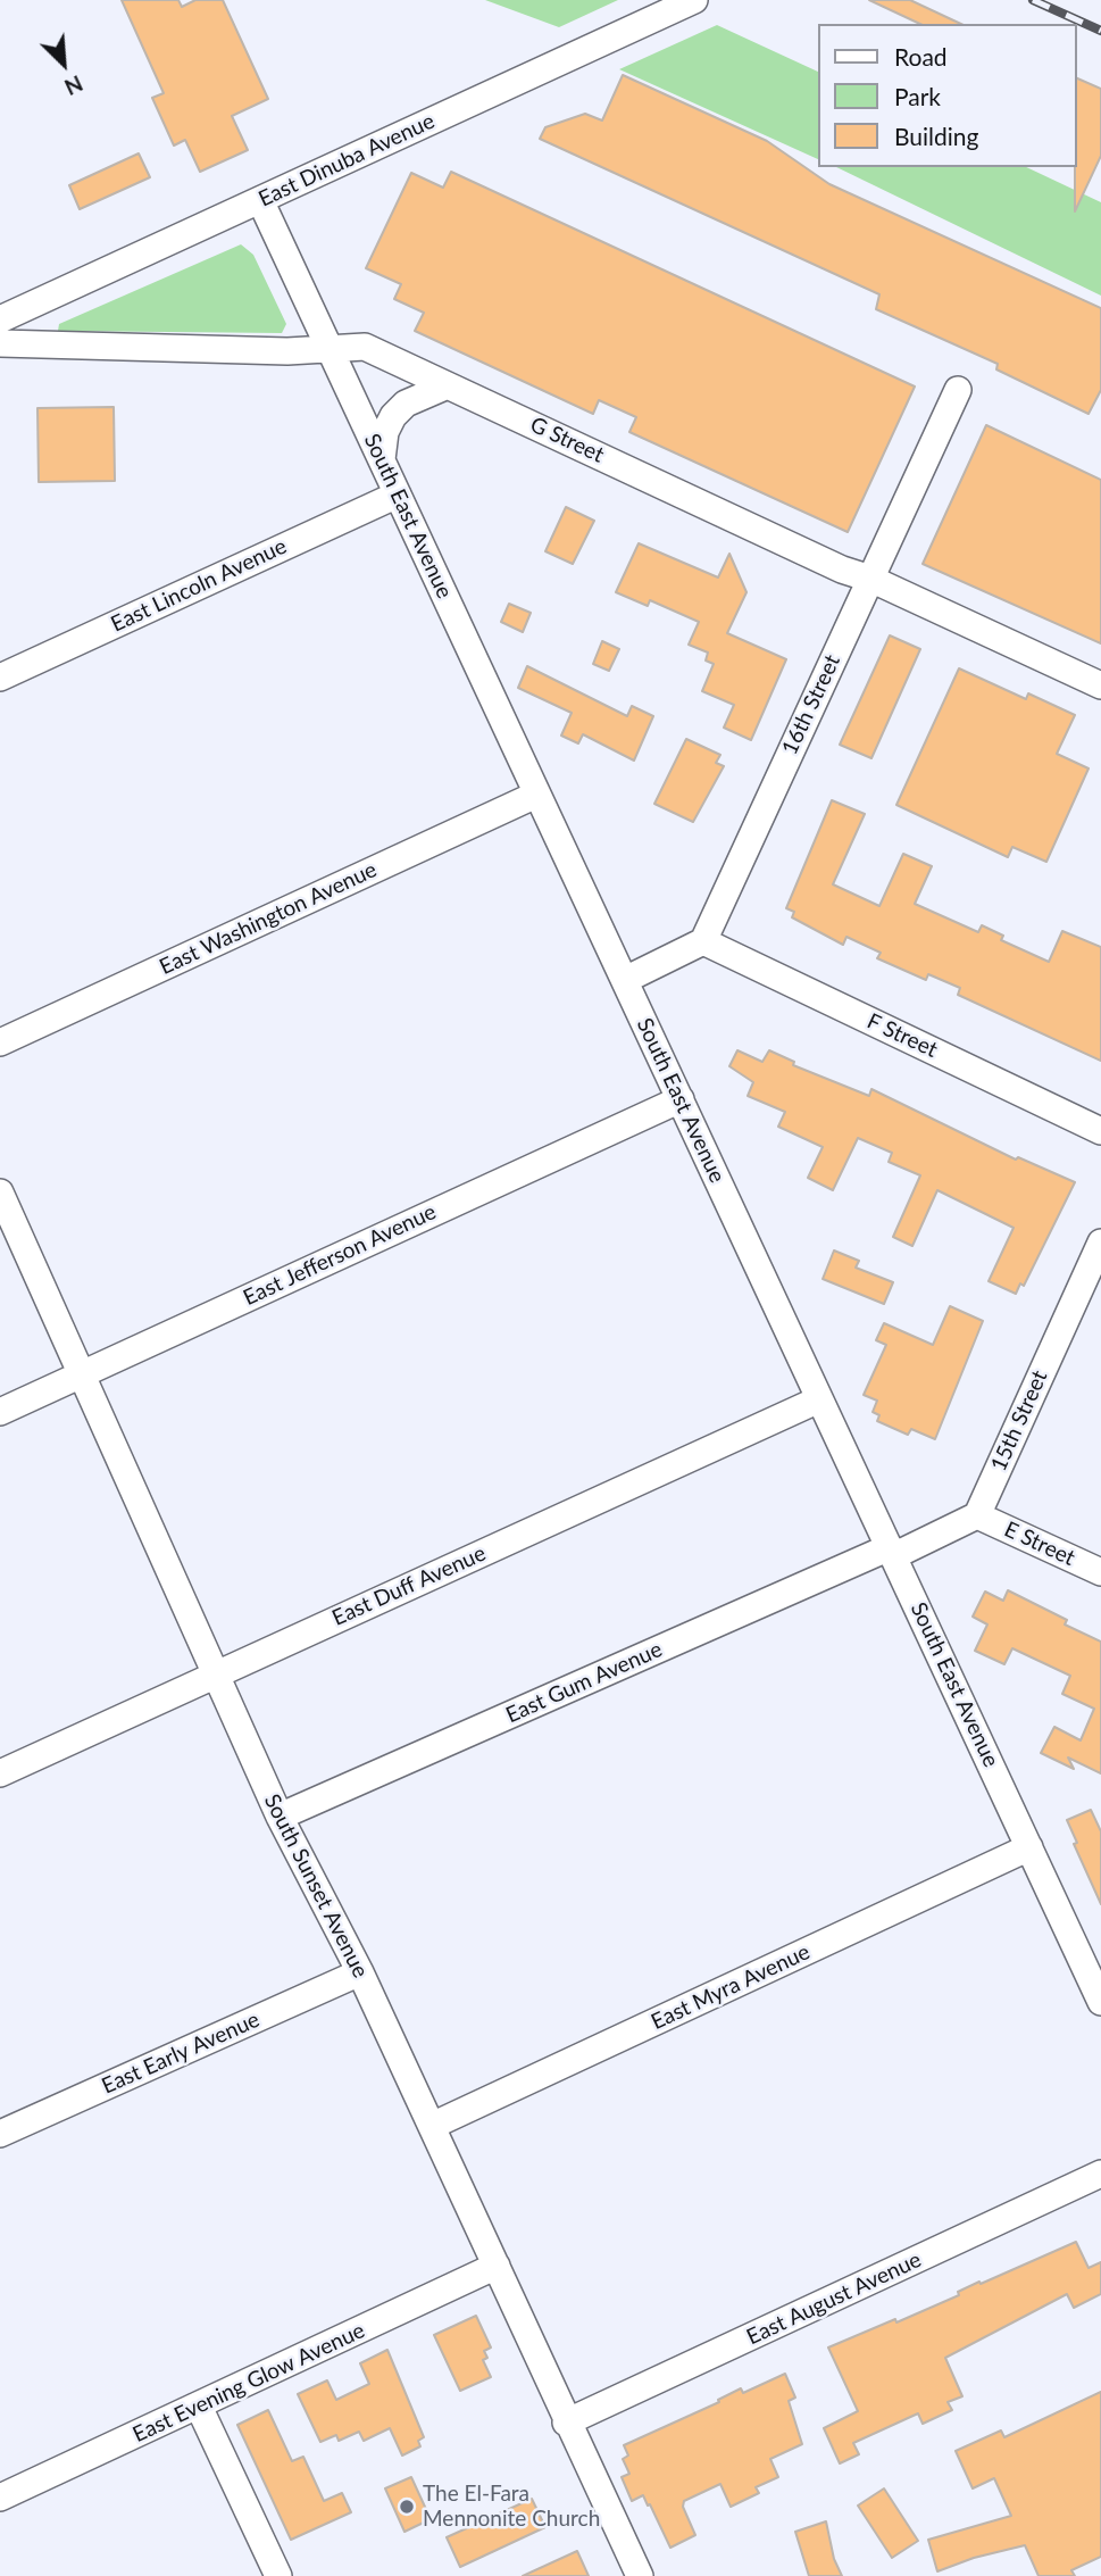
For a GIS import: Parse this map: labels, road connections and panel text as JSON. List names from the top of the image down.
{
  "streets": {
    "street": [
      "East Dinuba Avenue",
      "G Street",
      "South East Avenue",
      "East Lincoln Avenue",
      "16th Street",
      "East Washington Avenue",
      "F Street",
      "East Jefferson Avenue",
      "15th Street",
      "E Street",
      "East Duff Avenue",
      "East Gum Avenue",
      "South Sunset Avenue",
      "East Myra Avenue",
      "East Early Avenue",
      "East August Avenue",
      "East Evening Glow Avenue"
    ]
  },
  "crossings": [
    ["East Dinuba Avenue", "South East Avenue"],
    ["G Street", "South East Avenue"],
    ["G Street", "16th Street"],
    ["South East Avenue", "East Lincoln Avenue"],
    ["South East Avenue", "East Washington Avenue"],
    ["South East Avenue", "East Jefferson Avenue"],
    ["South East Avenue", "East Duff Avenue"],
    ["South East Avenue", "East Gum Avenue"],
    ["South East Avenue", "East Myra Avenue"],
    ["16th Street", "F Street"],
    ["East Jefferson Avenue", "South Sunset Avenue"],
    ["15th Street", "E Street"],
    ["East Duff Avenue", "South Sunset Avenue"],
    ["East Gum Avenue", "South Sunset Avenue"],
    ["South Sunset Avenue", "East Myra Avenue"],
    ["South Sunset Avenue", "East Early Avenue"],
    ["South Sunset Avenue", "East August Avenue"],
    ["South Sunset Avenue", "East Evening Glow Avenue"]
  ],
  "places": ["The El-Fara Mennonite Church"],
  "legend": ["Road", "Park", "Building"],
  "north": "bottom right"
}
